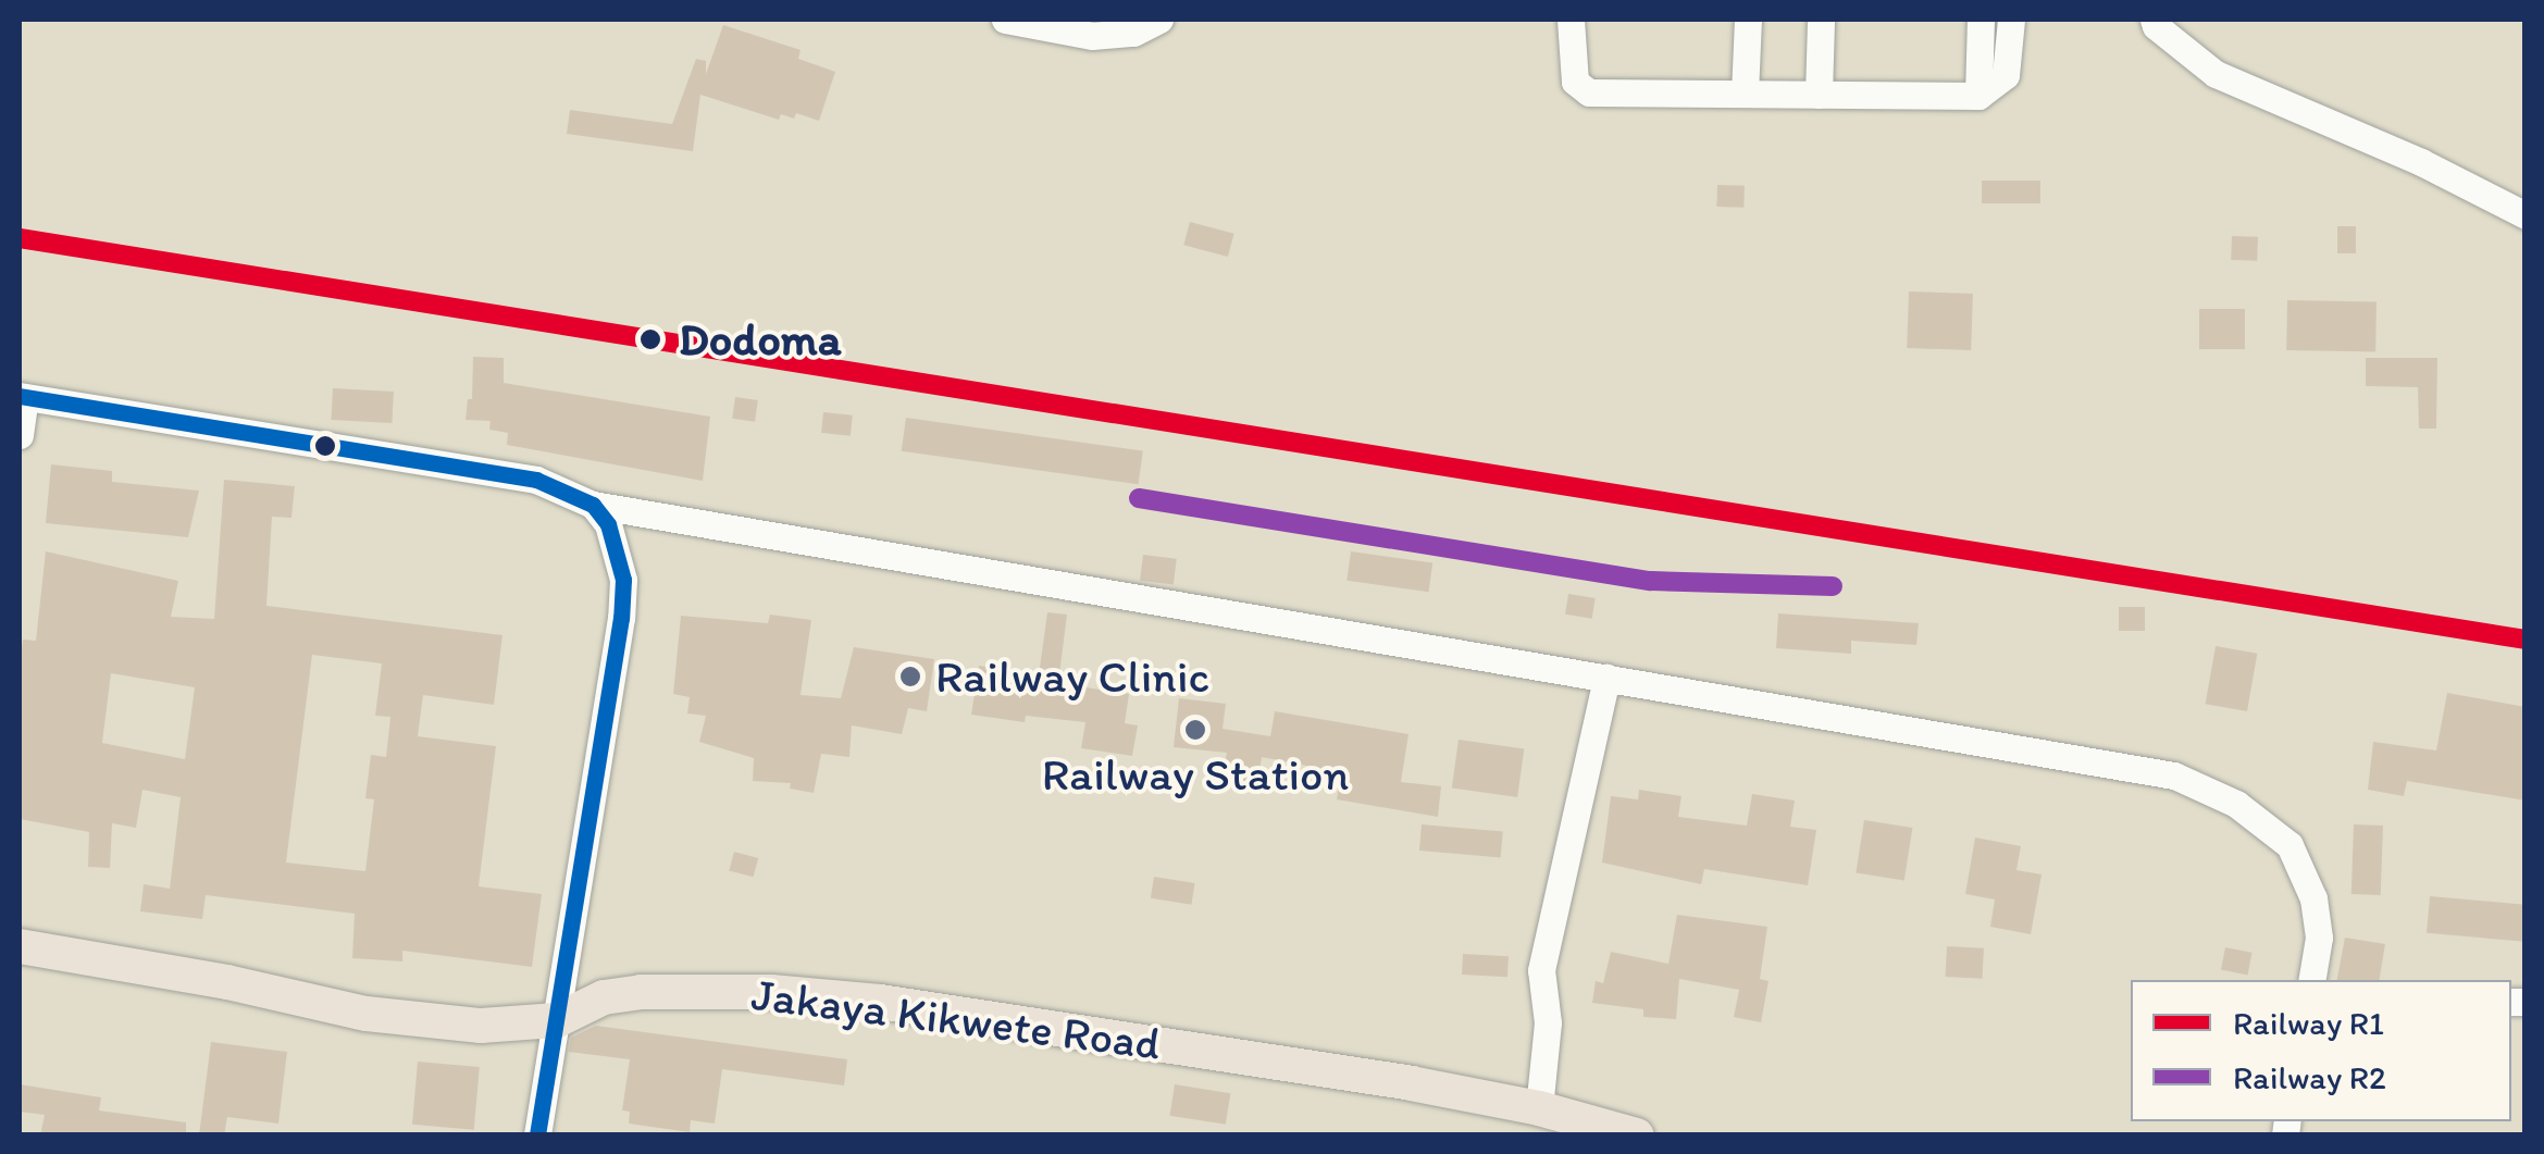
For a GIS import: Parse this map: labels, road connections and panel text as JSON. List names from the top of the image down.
{
  "streets": {
    "main road": ["Jakaya Kikwete Road"]
  },
  "places": ["Dodoma", "Railway Clinic", "Railway Station"],
  "lines": ["rail line R1", "rail line R2"],
  "legend": ["Railway R1", "Railway R2"]
}
